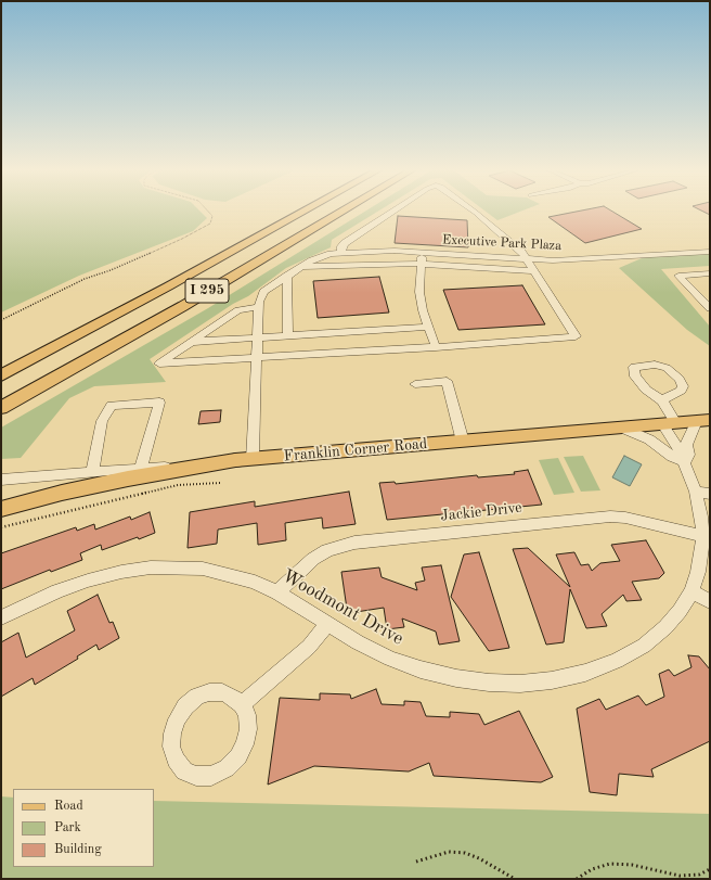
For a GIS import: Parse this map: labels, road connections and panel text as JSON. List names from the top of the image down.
{
  "streets": {
    "highway": ["I 295"],
    "main road": ["Franklin Corner Road"],
    "street": ["Executive Park Plaza", "Jackie Drive", "Woodmont Drive"]
  },
  "crossings": [
    ["Executive Park Plaza", "Franklin Corner Road"],
    ["Franklin Corner Road", "Woodmont Drive"],
    ["Jackie Drive", "Woodmont Drive"]
  ],
  "legend": ["Road", "Park", "Building"]
}
